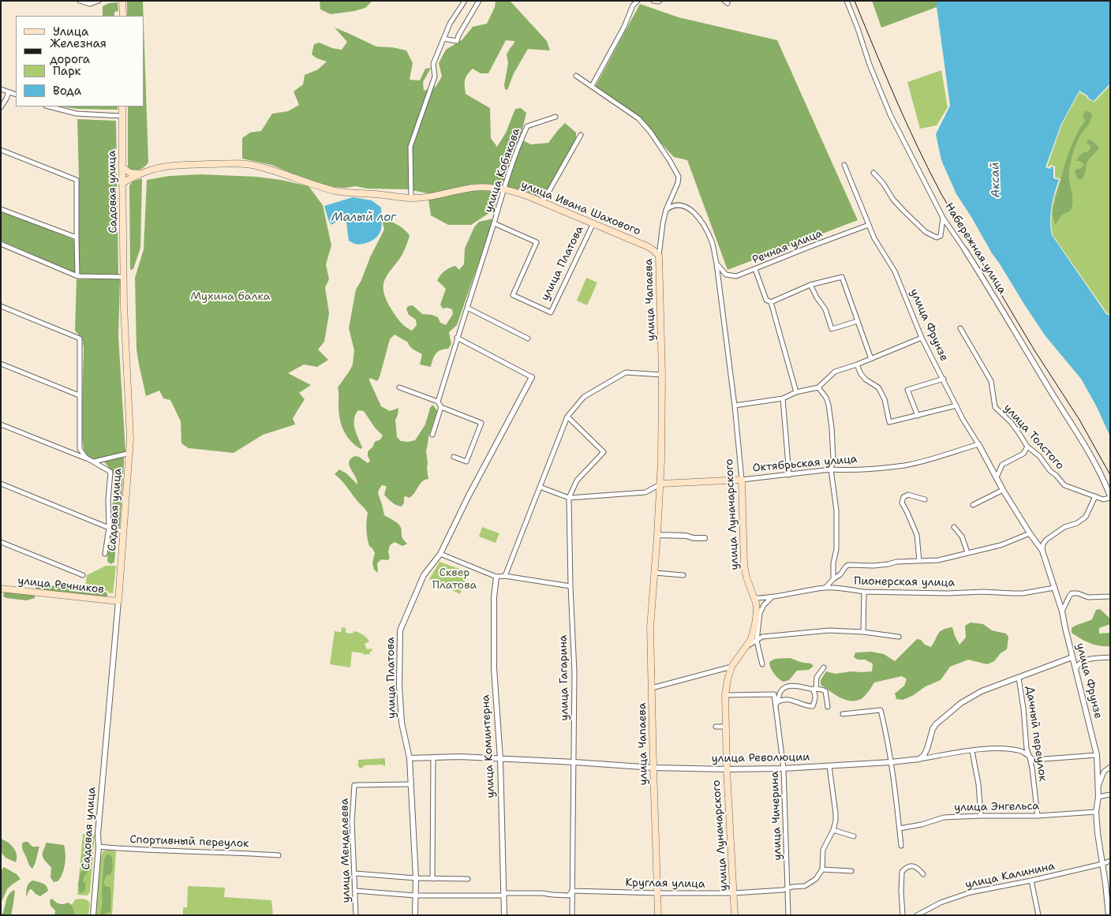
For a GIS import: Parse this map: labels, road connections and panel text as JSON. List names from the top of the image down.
{
  "streets": {
    "main road": [
      "Садовая улица",
      "улица Ивана Шахового",
      "улица Чапаева",
      "Октябрьская улица",
      "улица Луначарского",
      "улица Речников"
    ],
    "street": [
      "улица Кобякова",
      "Речная улица",
      "Набережная улица",
      "улица Платова",
      "улица Фрунзе",
      "улица Толстого",
      "Пионерская улица",
      "улица Гагарина",
      "Дачный переулок",
      "улица Коминтерна",
      "улица Революции",
      "улица Энгельса",
      "улица Чичерина",
      "Спортивный переулок",
      "улица Менделеева",
      "улица Калинина",
      "Круглая улица"
    ]
  },
  "crossings": [
    ["улица Кобякова", "улица Ивана Шахового"],
    ["улица Кобякова", "улица Платова"],
    ["Садовая улица", "улица Ивана Шахового"],
    ["Садовая улица", "улица Речников"],
    ["Садовая улица", "Спортивный переулок"],
    ["улица Ивана Шахового", "улица Платова"],
    ["улица Ивана Шахового", "улица Чапаева"],
    ["Речная улица", "улица Фрунзе"],
    ["Речная улица", "улица Луначарского"],
    ["Набережная улица", "улица Толстого"],
    ["улица Платова", "улица Революции"],
    ["улица Платова", "улица Менделеева"],
    ["улица Платова", "Круглая улица"],
    ["улица Чапаева", "Октябрьская улица"],
    ["улица Чапаева", "улица Луначарского"],
    ["улица Чапаева", "улица Революции"],
    ["улица Чапаева", "Круглая улица"],
    ["улица Фрунзе", "Октябрьская улица"],
    ["улица Фрунзе", "Пионерская улица"],
    ["улица Фрунзе", "улица Энгельса"],
    ["улица Фрунзе", "улица Калинина"],
    ["Октябрьская улица", "улица Луначарского"],
    ["Октябрьская улица", "улица Гагарина"],
    ["улица Луначарского", "Пионерская улица"],
    ["улица Луначарского", "улица Революции"],
    ["улица Луначарского", "Круглая улица"],
    ["улица Гагарина", "улица Революции"],
    ["улица Гагарина", "Круглая улица"],
    ["Дачный переулок", "улица Энгельса"],
    ["улица Коминтерна", "улица Революции"],
    ["улица Коминтерна", "Круглая улица"],
    ["улица Революции", "улица Чичерина"],
    ["улица Чичерина", "Круглая улица"],
    ["улица Менделеева", "Круглая улица"]
  ],
  "water": ["Аксай", "Малый лог"],
  "parks": ["Мухина балка", "Сквер Платова"],
  "legend": [
    "Улица",
    "Железная дорога",
    "Парк",
    "Вода"
  ]
}
